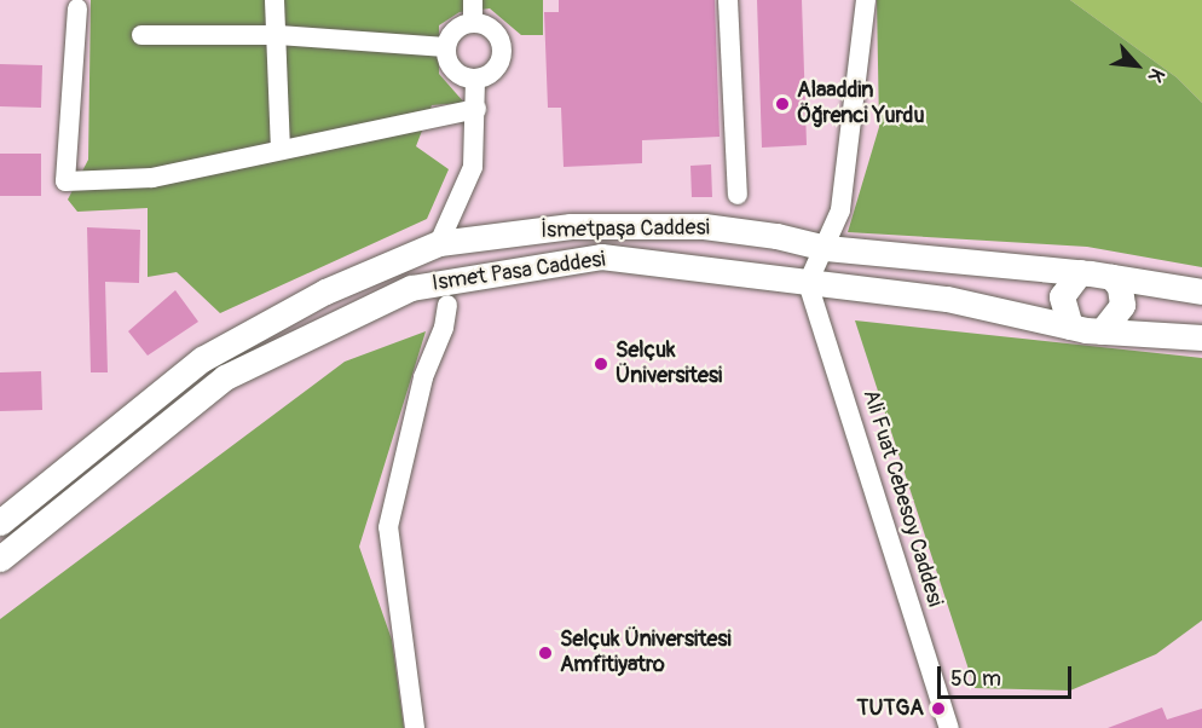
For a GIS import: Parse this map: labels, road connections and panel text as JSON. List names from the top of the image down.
{
  "streets": {
    "main road": ["İsmetpaşa Caddesi", "Ismet Pasa Caddesi"],
    "street": ["Ali Fuat Cebesoy Caddesi"]
  },
  "crossings": [
    ["İsmetpaşa Caddesi", "Ismet Pasa Caddesi"],
    ["Ismet Pasa Caddesi", "Ali Fuat Cebesoy Caddesi"]
  ],
  "places": [
    "Alaaddin Öğrenci Yurdu",
    "Selçuk Üniversitesi",
    "Selçuk Üniversitesi Amfitiyatro",
    "TUTGA"
  ],
  "scale_bar": "50 m",
  "north": "bottom right"
}
